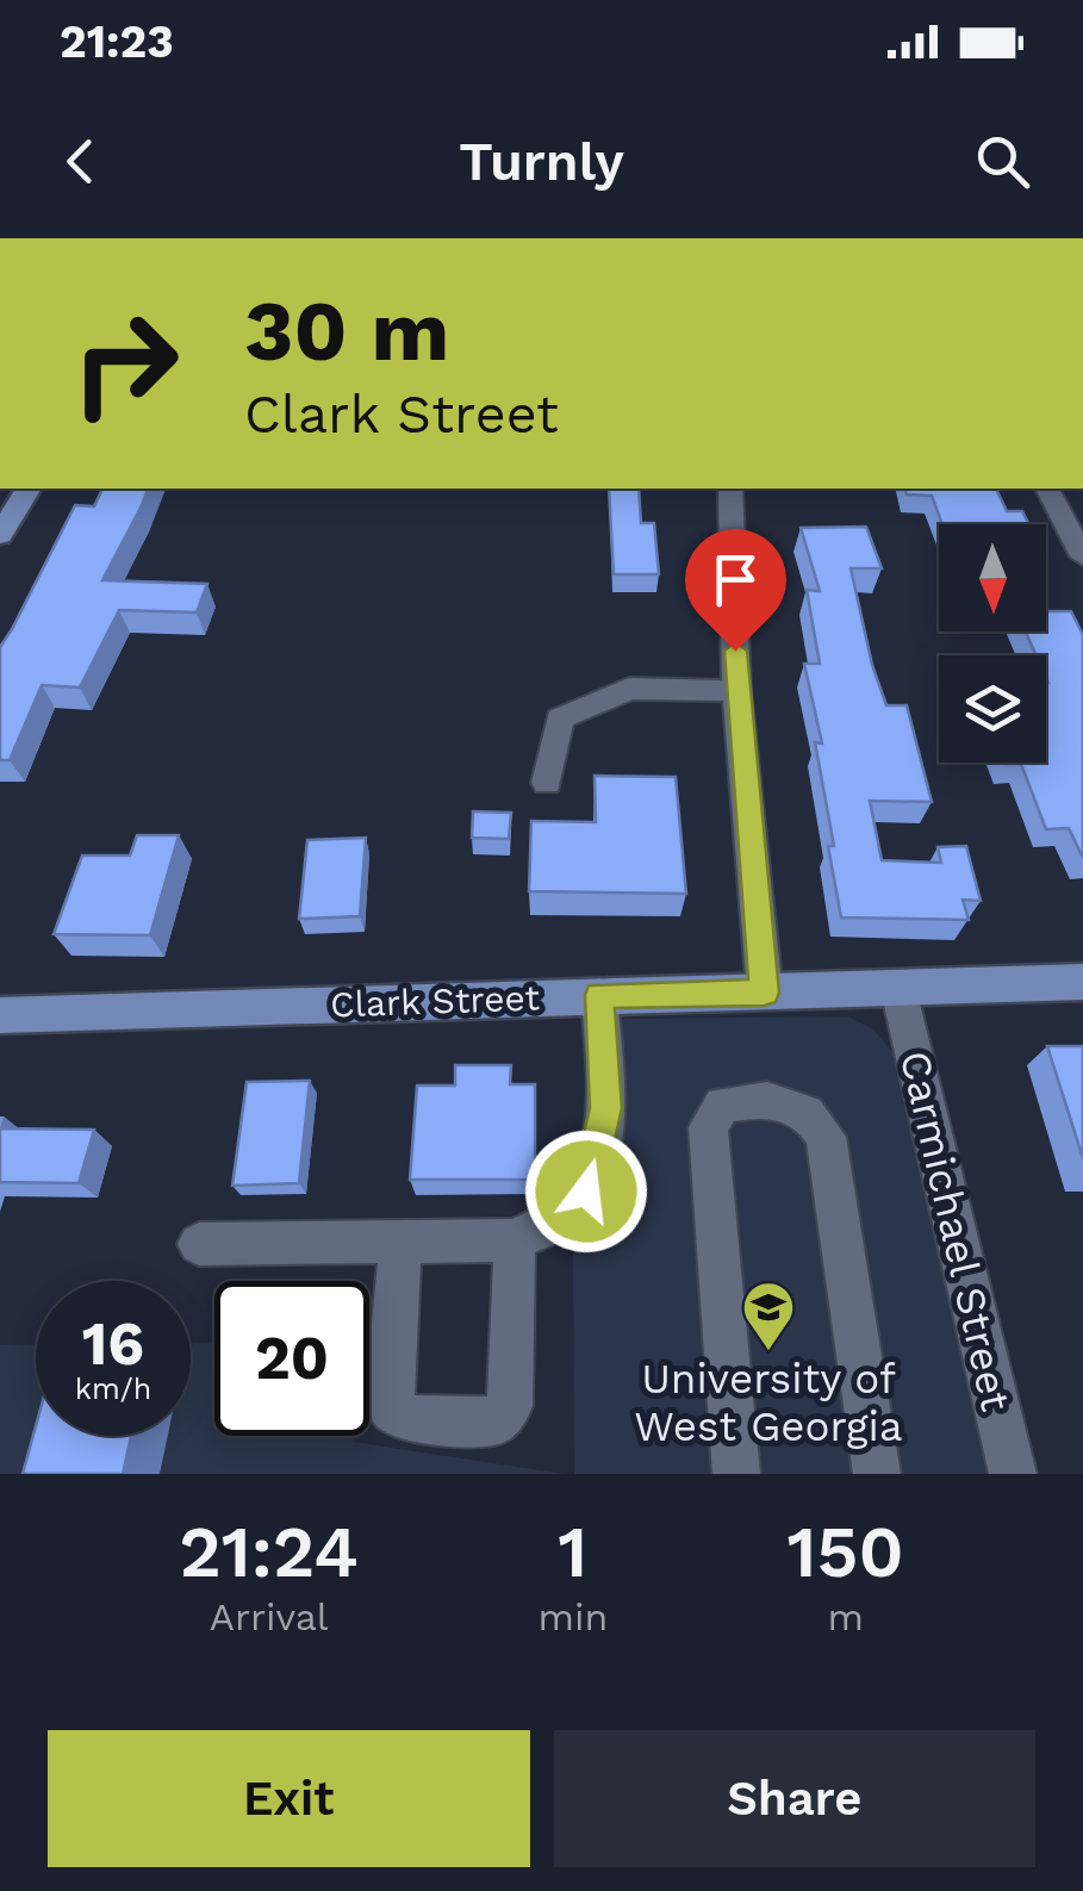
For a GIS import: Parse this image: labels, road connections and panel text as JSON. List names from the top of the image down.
{
  "streets": {
    "main road": ["Clark Street"],
    "street": ["Carmichael Street"]
  },
  "crossings": [
    ["Clark Street", "Carmichael Street"]
  ],
  "places": {
    "school or university": ["University of West Georgia"]
  },
  "north": "bottom",
  "page": {
    "status": "21:23",
    "header": "Turnly",
    "turn": ["30 m", "Clark Street"],
    "speed": "16 km/h",
    "limit": "20",
    "eta": [
      "21:24",
      "Arrival",
      "1",
      "min",
      "150",
      "m"
    ],
    "buttons": ["Exit", "Share"]
  }
}
